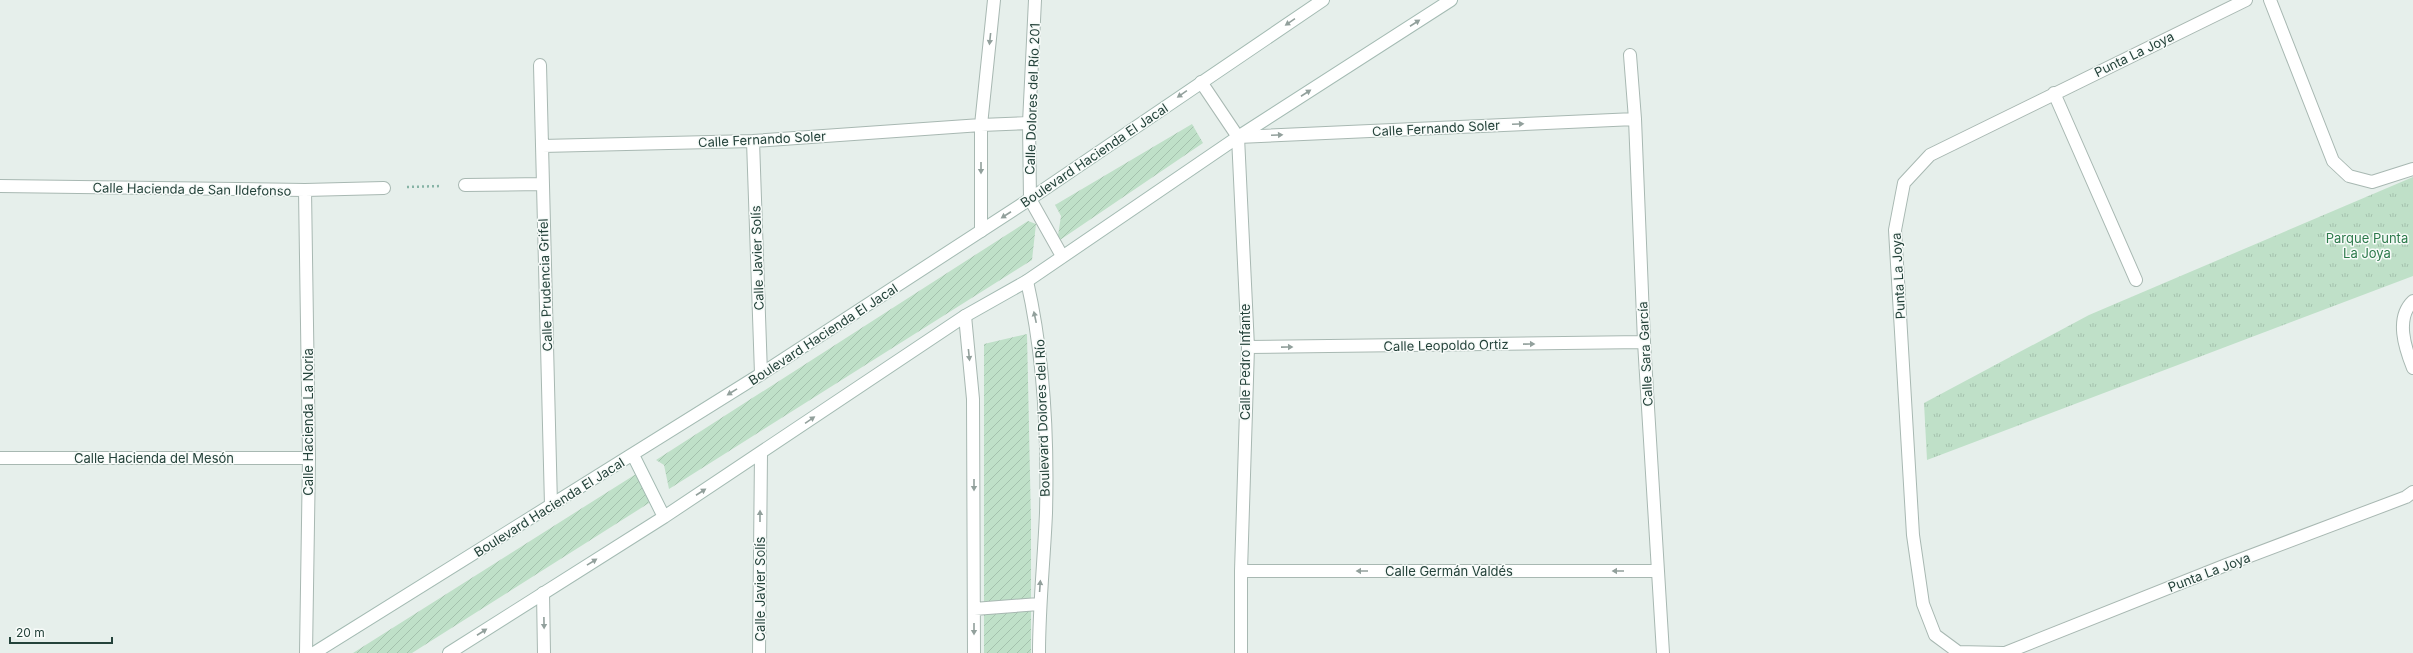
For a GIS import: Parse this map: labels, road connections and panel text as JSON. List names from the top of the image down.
{
  "streets": {
    "street": [
      "Punta La Joya",
      "Calle Dolores del Río 201",
      "Calle Fernando Soler",
      "Boulevard Hacienda El Jacal",
      "Calle Hacienda de San Ildefonso",
      "Calle Javier Solís",
      "Calle Prudencia Grifel",
      "Calle Leopoldo Ortiz",
      "Calle Sara García",
      "Calle Pedro Infante",
      "Boulevard Dolores del Río",
      "Calle Hacienda La Noria",
      "Calle Hacienda del Mesón",
      "Calle Germán Valdés"
    ]
  },
  "crossings": [
    ["Calle Dolores del Río 201", "Calle Fernando Soler"],
    ["Calle Dolores del Río 201", "Boulevard Hacienda El Jacal"],
    ["Calle Fernando Soler", "Calle Javier Solís"],
    ["Calle Fernando Soler", "Calle Prudencia Grifel"],
    ["Calle Fernando Soler", "Calle Sara García"],
    ["Calle Fernando Soler", "Calle Pedro Infante"],
    ["Boulevard Hacienda El Jacal", "Calle Javier Solís"],
    ["Boulevard Hacienda El Jacal", "Calle Prudencia Grifel"],
    ["Calle Hacienda de San Ildefonso", "Calle Hacienda La Noria"],
    ["Calle Leopoldo Ortiz", "Calle Sara García"],
    ["Calle Leopoldo Ortiz", "Calle Pedro Infante"],
    ["Calle Sara García", "Calle Germán Valdés"],
    ["Calle Pedro Infante", "Calle Germán Valdés"],
    ["Calle Hacienda La Noria", "Calle Hacienda del Mesón"]
  ],
  "one_way": [
    "Calle Fernando Soler",
    "Calle Javier Solís",
    "Calle Leopoldo Ortiz",
    "Calle Germán Valdés"
  ],
  "parks": ["Parque Punta La Joya"],
  "scale_bar": "20 m"
}
